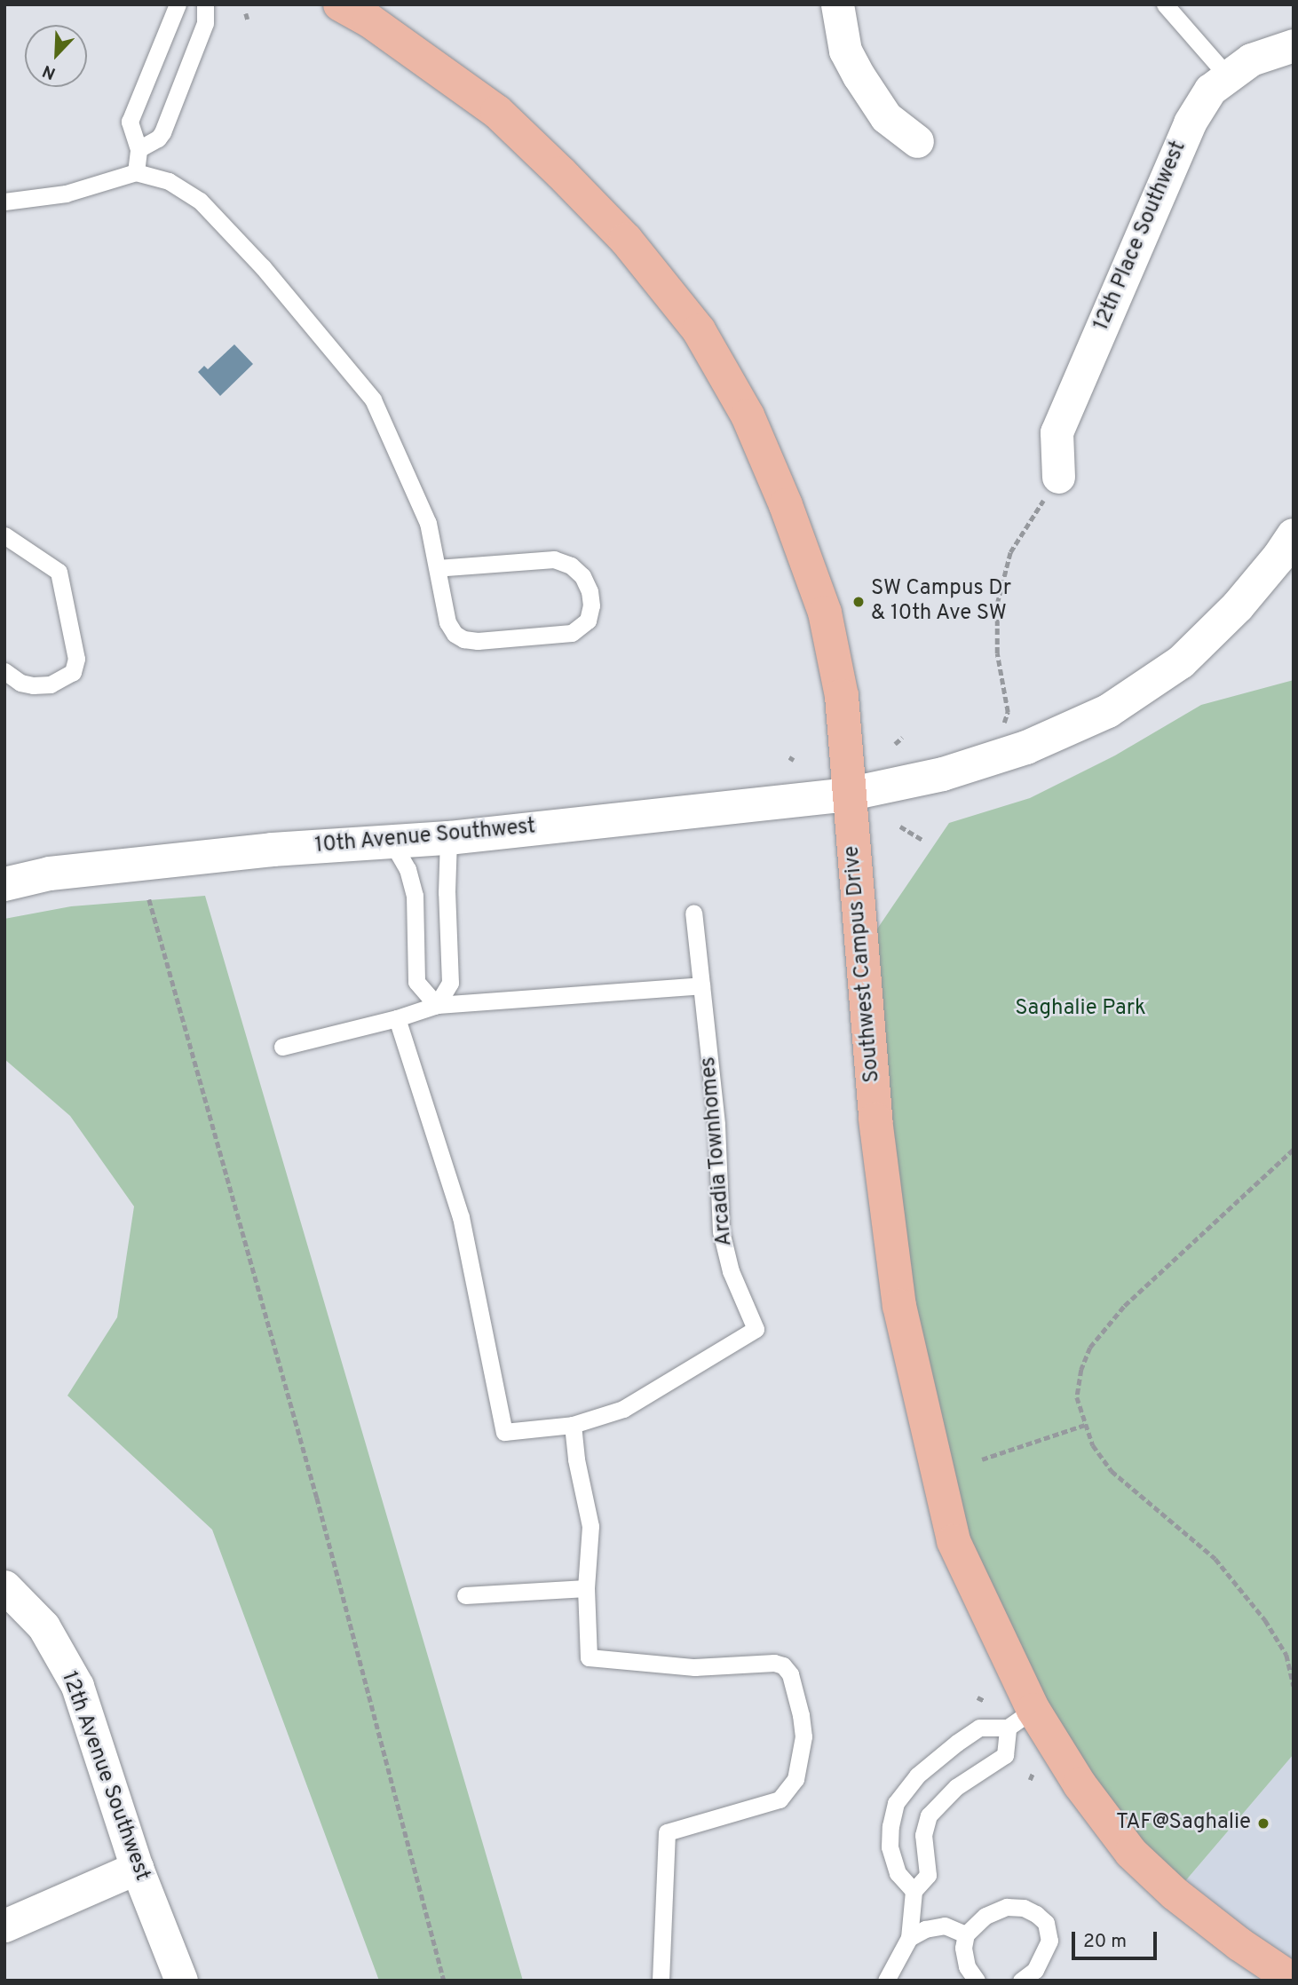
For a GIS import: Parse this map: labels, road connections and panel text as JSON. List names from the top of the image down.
{
  "streets": {
    "main road": ["Southwest Campus Drive"],
    "street": ["12th Place Southwest", "10th Avenue Southwest", "12th Avenue Southwest"],
    "lane": ["Arcadia Townhomes"]
  },
  "crossings": [
    ["10th Avenue Southwest", "Southwest Campus Drive"]
  ],
  "parks": ["Saghalie Park"],
  "places": ["SW Campus Dr & 10th Ave SW", "TAF@Saghalie"],
  "scale_bar": "20 m",
  "north": "bottom left"
}
